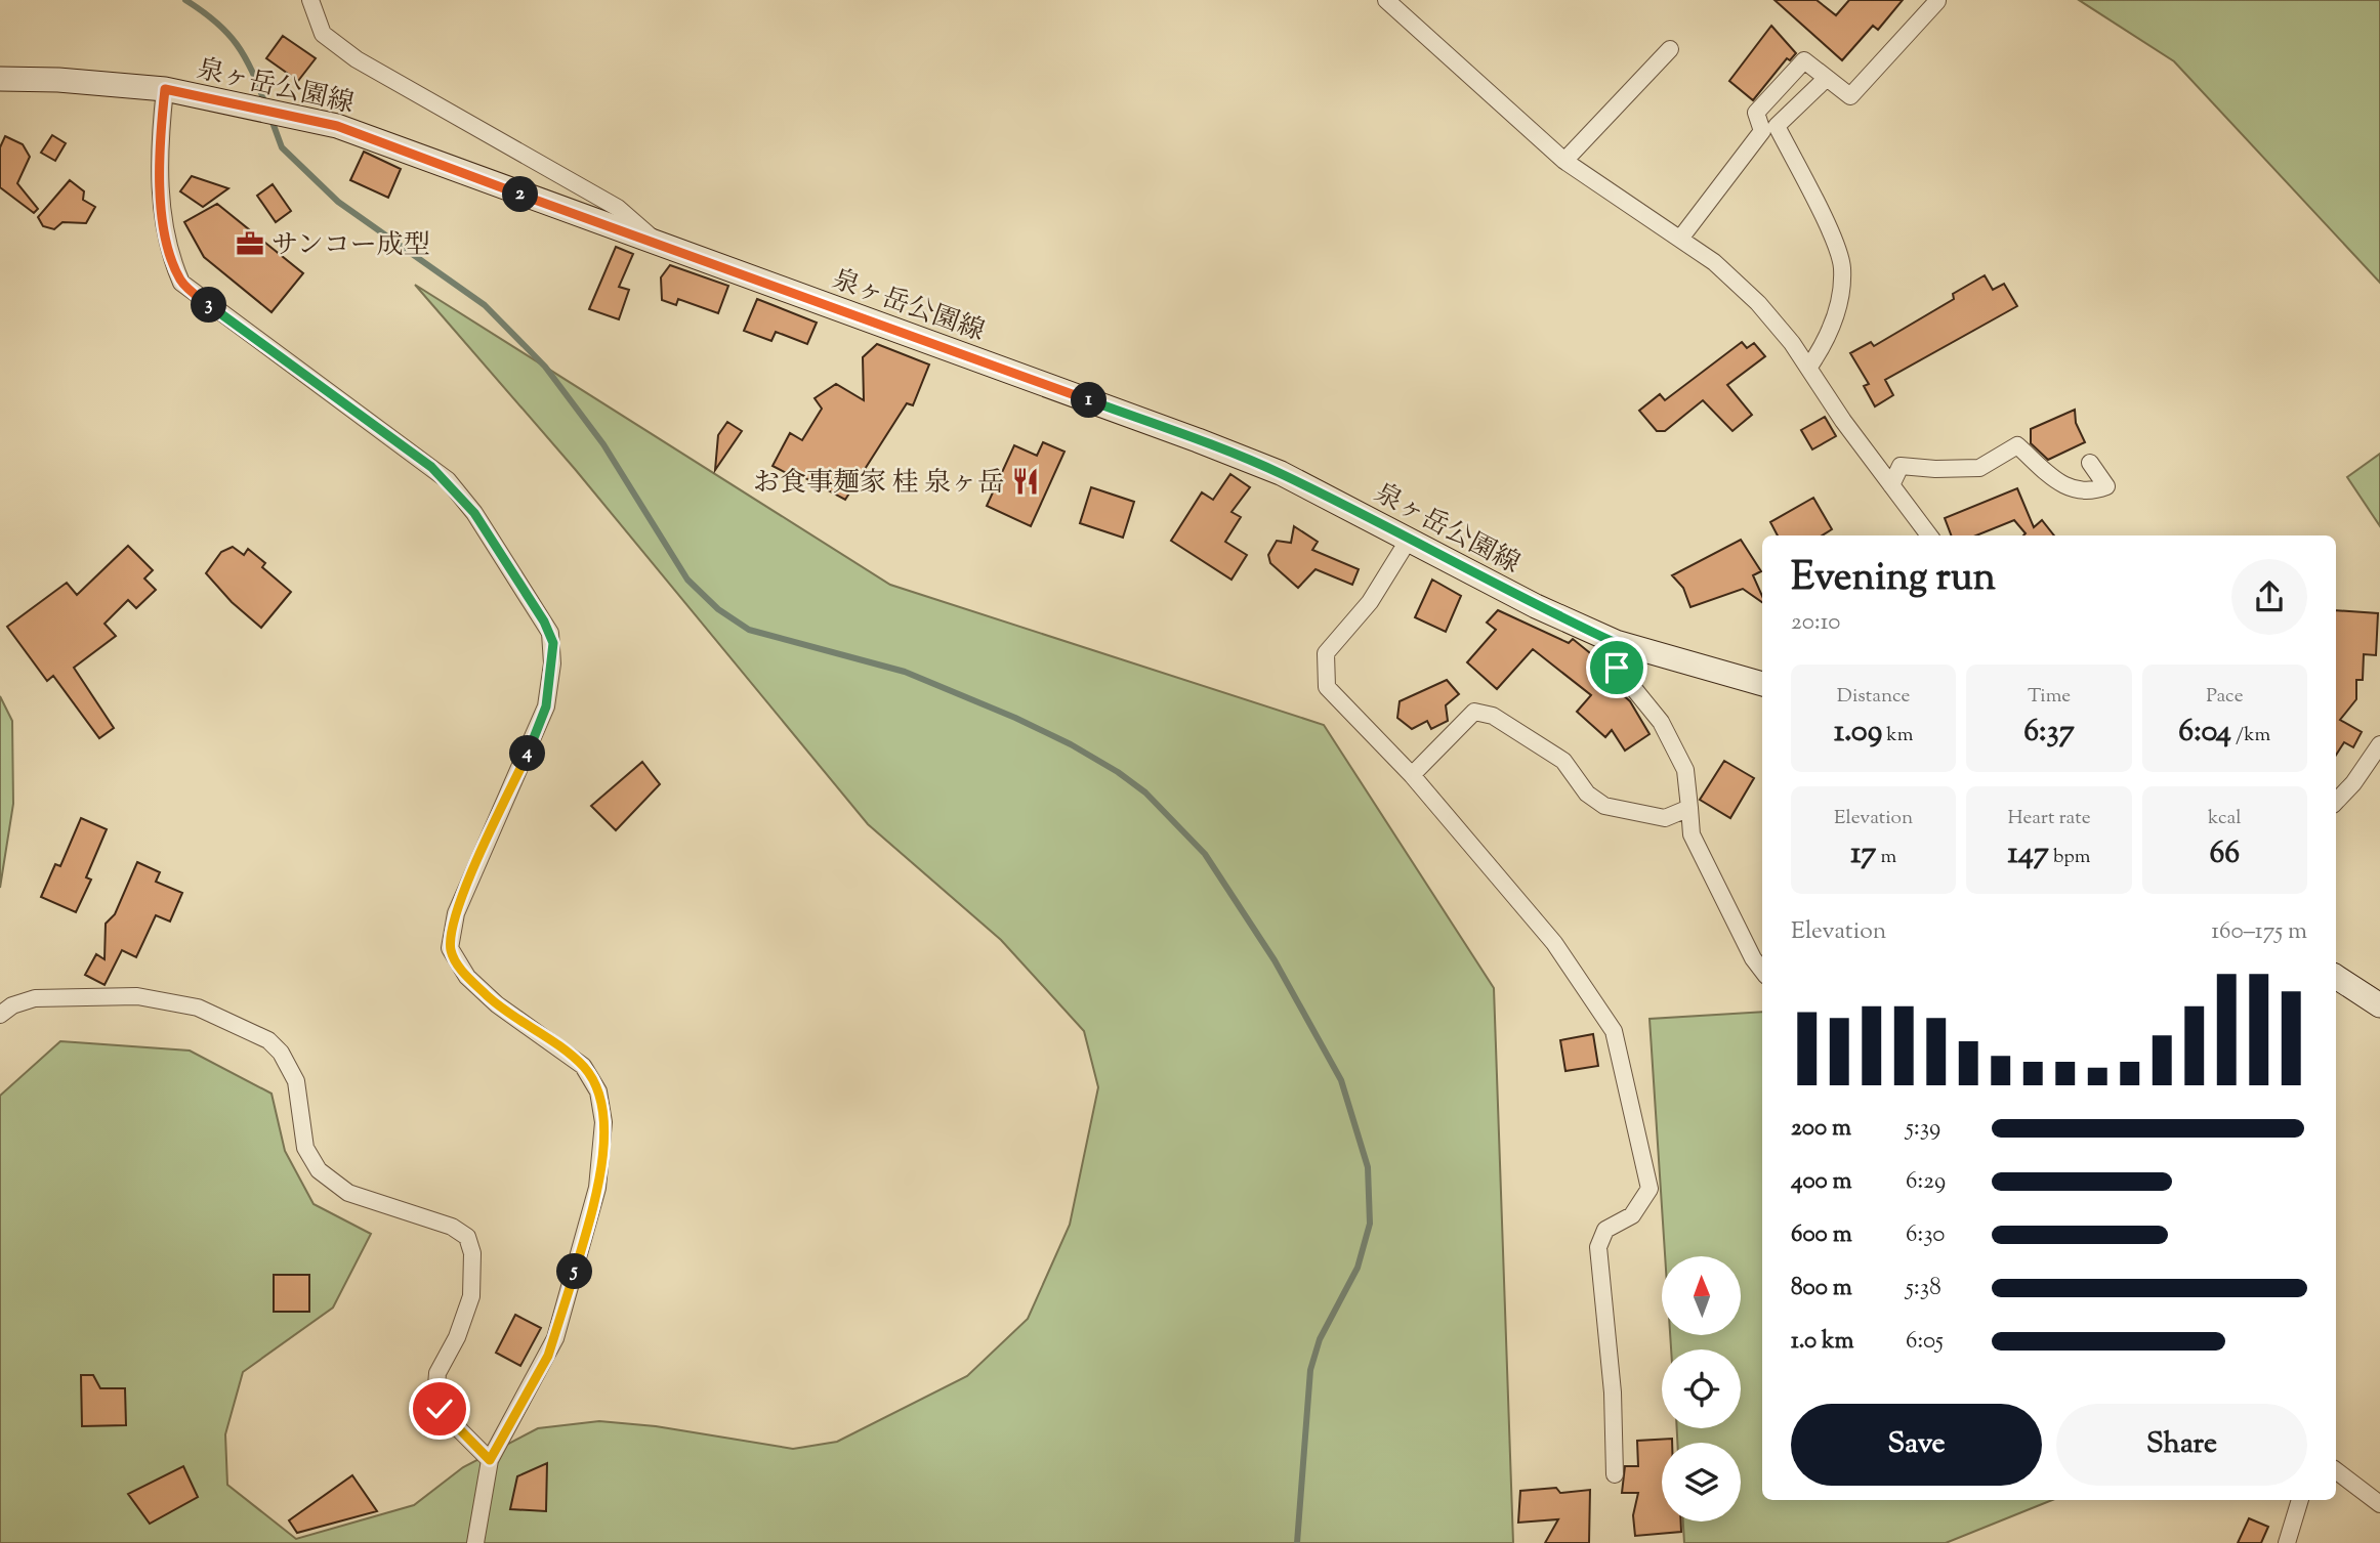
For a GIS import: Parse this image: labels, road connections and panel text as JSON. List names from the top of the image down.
{
  "streets": {
    "main road": ["泉ヶ岳公園線"]
  },
  "places": {
    "office": ["サンコー成型"],
    "restaurant": ["お食事麺家 桂 泉ヶ岳"]
  },
  "north": "top",
  "page": {
    "pins": [
      "2",
      "3",
      "1",
      "4",
      "5"
    ],
    "heading": ["Evening run", "20:10"],
    "stats": [
      ["Distance", "1.09 km"],
      ["Time", "6:37"],
      ["Pace", "6:04 /km"],
      ["Elevation", "17 m"],
      ["Heart rate", "147 bpm"],
      ["kcal", "66"]
    ],
    "chart": ["Elevation", "160–175 m"],
    "list": [
      {
        "name": "200 m",
        "note": "5:39"
      },
      {
        "name": "400 m",
        "note": "6:29"
      },
      {
        "name": "600 m",
        "note": "6:30"
      },
      {
        "name": "800 m",
        "note": "5:38"
      },
      {
        "name": "1.0 km",
        "note": "6:05"
      }
    ],
    "buttons": ["Save", "Share"]
  }
}
